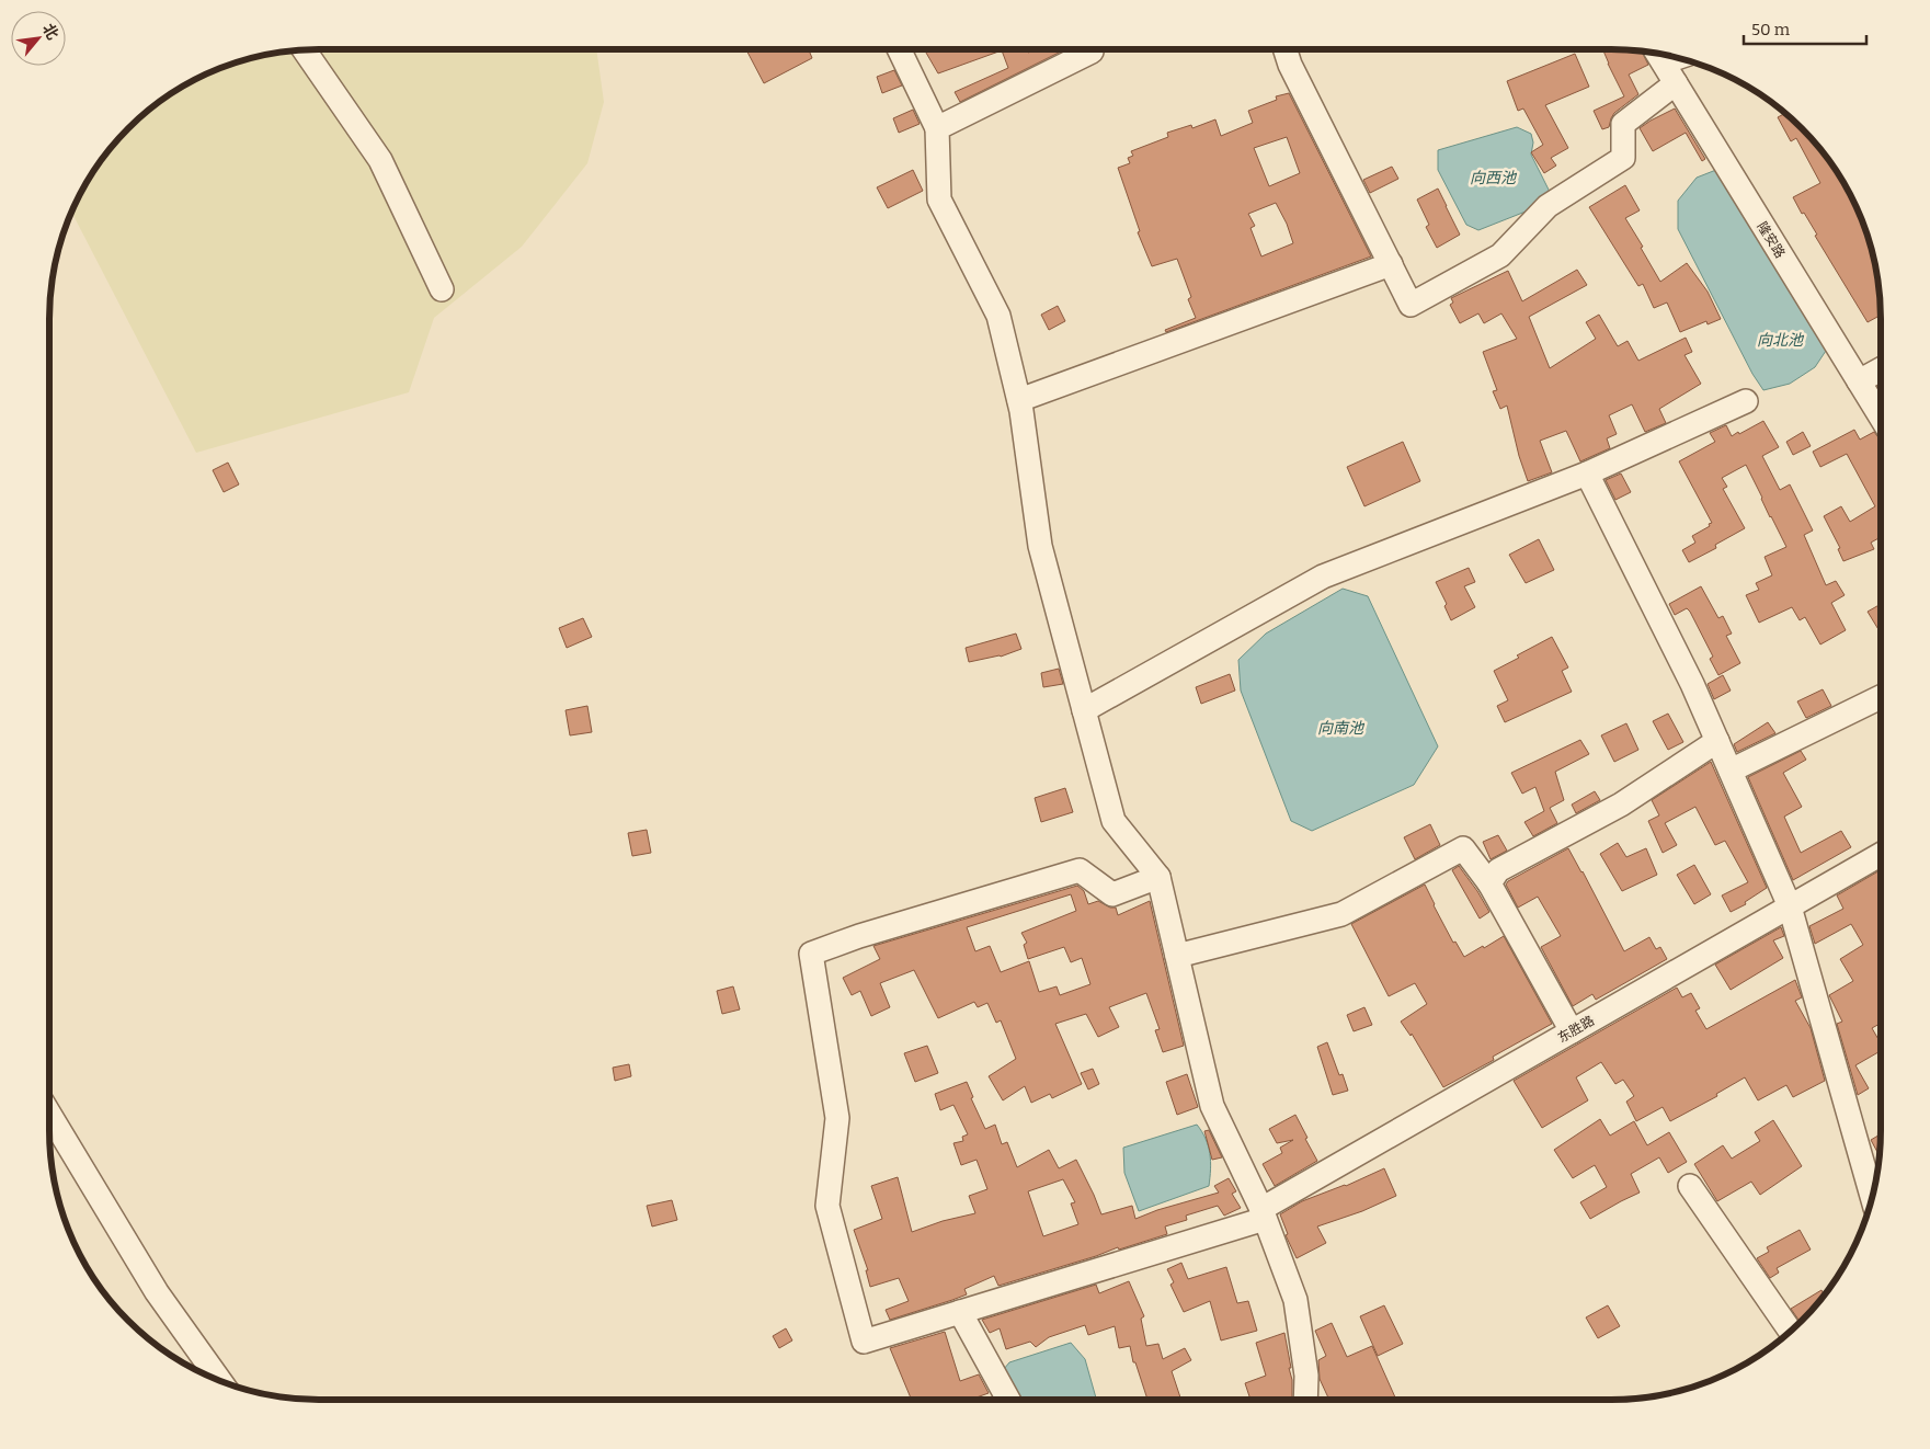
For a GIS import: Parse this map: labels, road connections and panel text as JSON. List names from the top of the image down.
{
  "streets": {
    "street": ["隆安路", "东胜路"]
  },
  "water": ["向西池", "向北池", "向南池"],
  "scale_bar": "50 m",
  "north": "top right"
}
